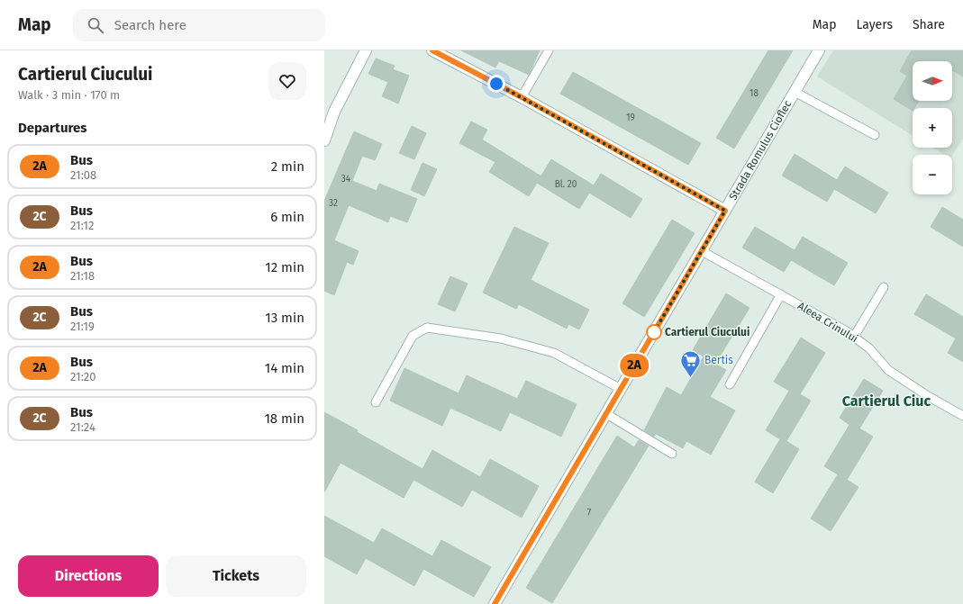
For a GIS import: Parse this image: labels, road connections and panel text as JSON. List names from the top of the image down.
{
  "streets": {
    "street": ["Strada Romulus Cioflec"],
    "lane": ["Aleea Crinului"]
  },
  "crossings": [
    ["Strada Romulus Cioflec", "Aleea Crinului"]
  ],
  "districts": ["Cartierul Ciuc"],
  "places": {
    "other": ["Cartierul Ciucului"],
    "supermarket": ["Bertis"]
  },
  "lines": ["bus line 2A"],
  "house_numbers": [
    "18",
    "19",
    "34",
    "Bl. 20",
    "32",
    "7"
  ],
  "north": "right",
  "page": {
    "header": "Map",
    "search": "Search here",
    "nav": ["Map", "Layers", "Share"],
    "heading": [
      ["Cartierul Ciucului", "Walk · 3 min · 170 m"],
      "Departures"
    ],
    "on_map": "2A",
    "map_buttons": ["+", "−"],
    "list": [
      {
        "mark": "2A",
        "name": "Bus",
        "note": "21:08",
        "value": "2 min"
      },
      {
        "mark": "2C",
        "name": "Bus",
        "note": "21:12",
        "value": "6 min"
      },
      {
        "mark": "2A",
        "name": "Bus",
        "note": "21:18",
        "value": "12 min"
      },
      {
        "mark": "2C",
        "name": "Bus",
        "note": "21:19",
        "value": "13 min"
      },
      {
        "mark": "2A",
        "name": "Bus",
        "note": "21:20",
        "value": "14 min"
      },
      {
        "mark": "2C",
        "name": "Bus",
        "note": "21:24",
        "value": "18 min"
      }
    ],
    "buttons": ["Directions", "Tickets"]
  }
}
